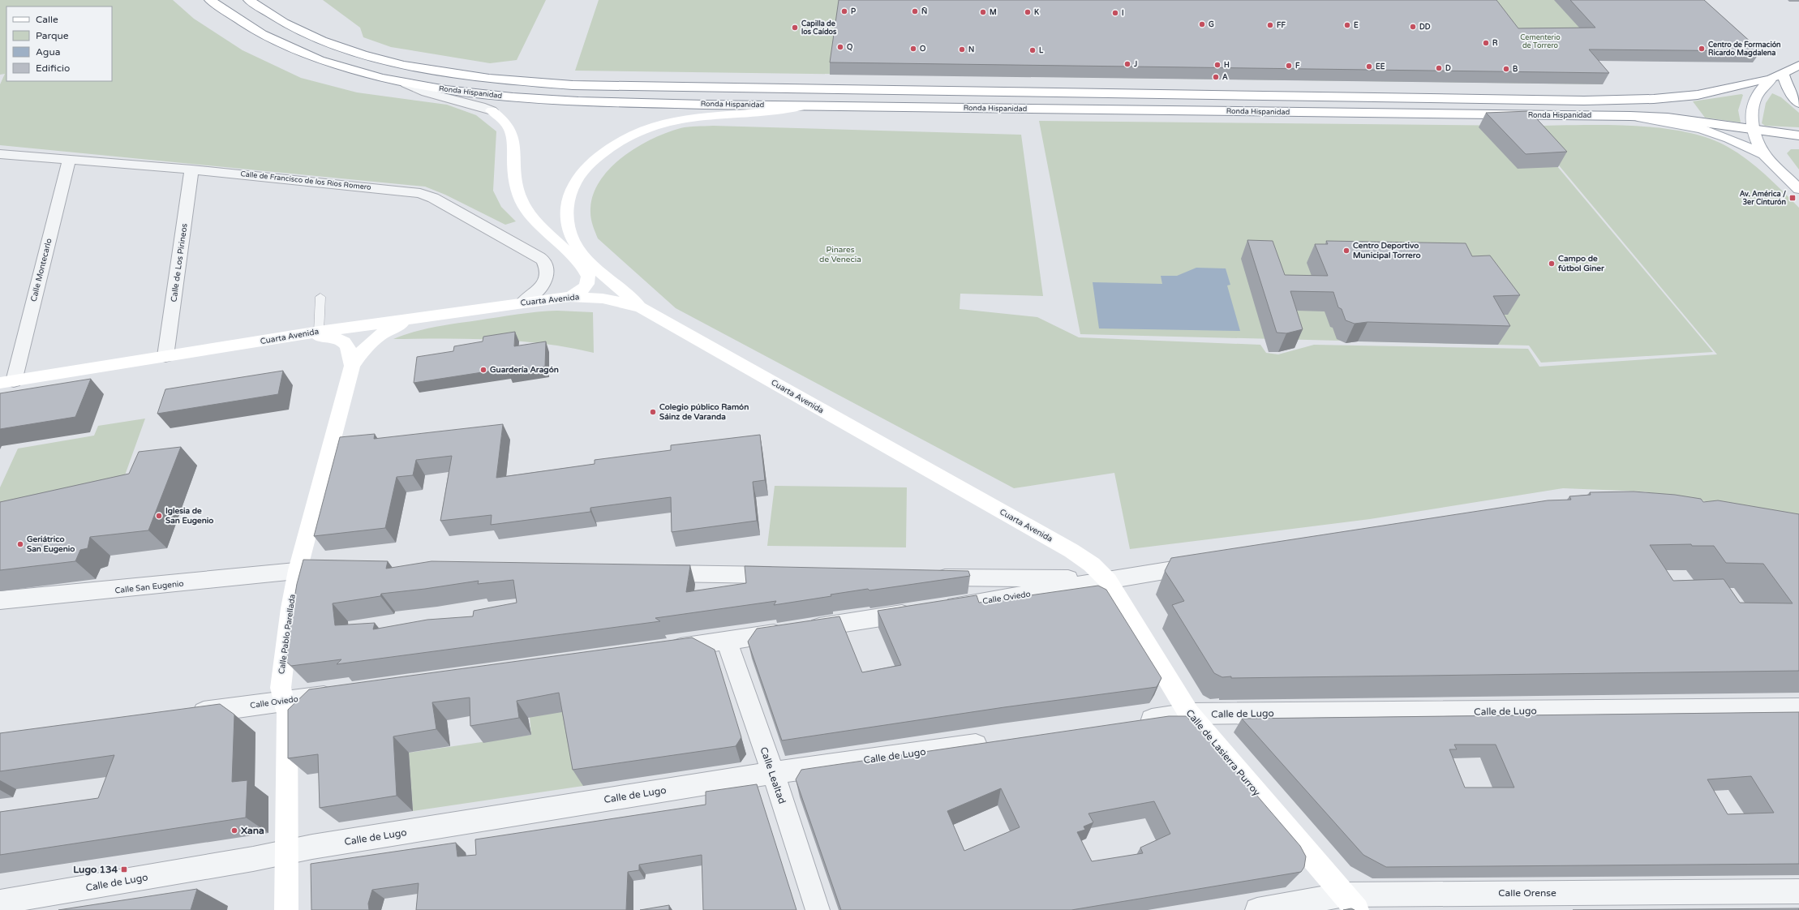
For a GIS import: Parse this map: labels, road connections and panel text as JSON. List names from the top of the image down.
{
  "streets": {
    "main road": [
      "Ronda Hispanidad",
      "Cuarta Avenida",
      "Calle Pablo Parellada",
      "Calle de Lasierra Purroy"
    ],
    "street": [
      "Calle de Francisco de los Ríos Romero",
      "Calle de Los Pirineos",
      "Calle Montecarlo",
      "Calle San Eugenio",
      "Calle Oviedo",
      "Calle de Lugo",
      "Calle Lealtad",
      "Calle Orense"
    ]
  },
  "crossings": [
    ["Calle de Francisco de los Ríos Romero", "Calle de Los Pirineos"],
    ["Calle de Francisco de los Ríos Romero", "Calle Montecarlo"],
    ["Calle de Francisco de los Ríos Romero", "Cuarta Avenida"],
    ["Calle de Los Pirineos", "Cuarta Avenida"],
    ["Calle Montecarlo", "Cuarta Avenida"],
    ["Cuarta Avenida", "Calle Oviedo"],
    ["Cuarta Avenida", "Calle Pablo Parellada"],
    ["Cuarta Avenida", "Calle de Lasierra Purroy"],
    ["Calle San Eugenio", "Calle Pablo Parellada"],
    ["Calle Oviedo", "Calle Pablo Parellada"],
    ["Calle Oviedo", "Calle de Lasierra Purroy"],
    ["Calle Oviedo", "Calle Lealtad"],
    ["Calle Pablo Parellada", "Calle de Lugo"],
    ["Calle de Lugo", "Calle de Lasierra Purroy"],
    ["Calle de Lugo", "Calle Lealtad"],
    ["Calle de Lasierra Purroy", "Calle Orense"]
  ],
  "parks": ["Cementerio de Torrero", "Pinares de Venecia"],
  "places": {
    "other": [
      "P",
      "Ñ",
      "M",
      "K",
      "I",
      "G",
      "FF",
      "E",
      "DD",
      "Capilla de los Caídos",
      "R",
      "Q",
      "O",
      "Centro de Formación Ricardo Magdalena",
      "N",
      "L",
      "J",
      "H",
      "F",
      "EE",
      "D",
      "B",
      "A",
      "Centro Deportivo Municipal Torrero",
      "Campo de fútbol Giner",
      "Guardería Aragón",
      "Colegio público Ramón Sáinz de Varanda",
      "Iglesia de San Eugenio",
      "Geriátrico San Eugenio",
      "Xana"
    ],
    "transit": ["Av. América / 3er Cinturón", "Lugo 134"]
  },
  "legend": [
    "Calle",
    "Parque",
    "Agua",
    "Edificio"
  ]
}
